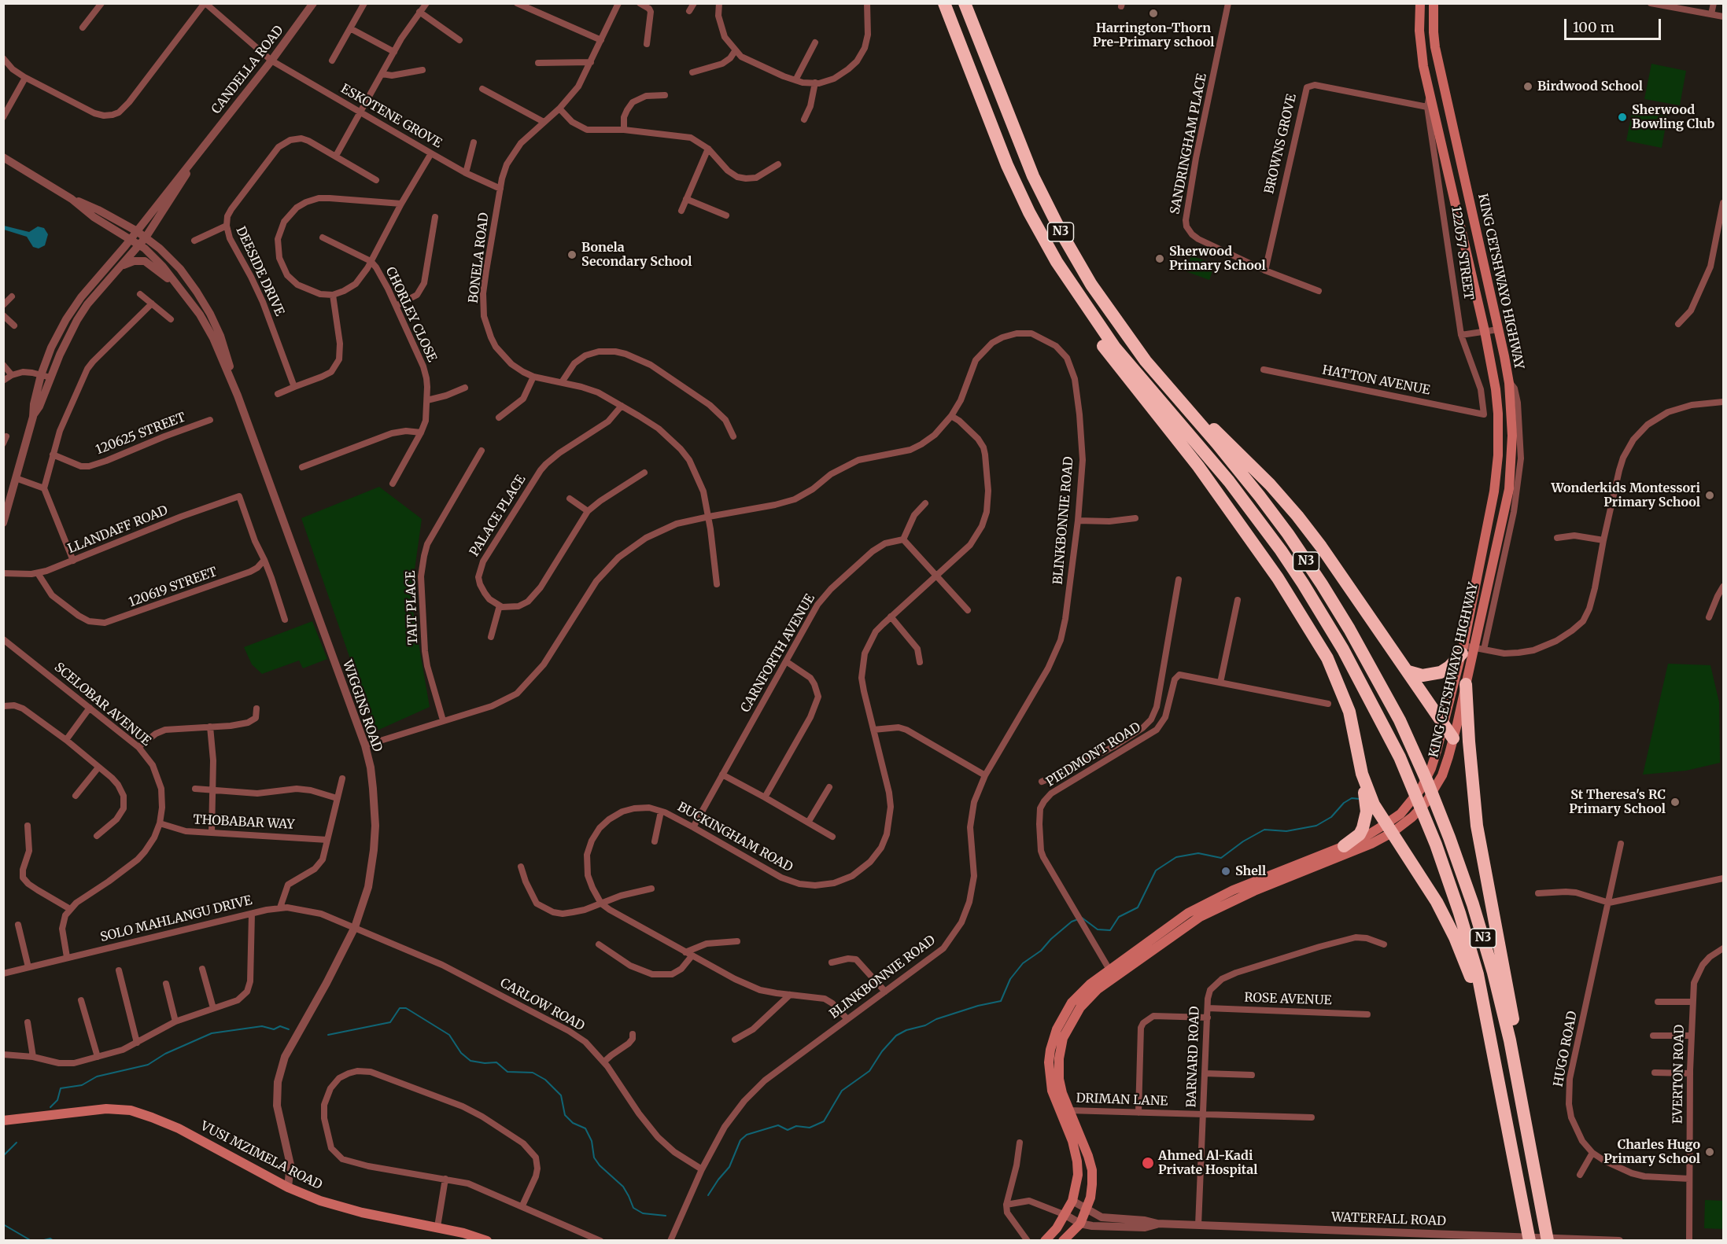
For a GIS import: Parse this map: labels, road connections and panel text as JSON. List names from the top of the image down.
{
  "streets": {
    "highway": ["N3"],
    "main road": ["KING CETSHWAYO HIGHWAY", "VUSI MZIMELA ROAD"],
    "street": [
      "CANDELLA ROAD",
      "ESKOTENE GROVE",
      "SANDRINGHAM PLACE",
      "BROWNS GROVE",
      "122057 STREET",
      "BONELA ROAD",
      "DEESIDE DRIVE",
      "CHORLEY CLOSE",
      "HATTON AVENUE",
      "120625 STREET",
      "PALACE PLACE",
      "BLINKBONNIE ROAD",
      "LLANDAFF ROAD",
      "120619 STREET",
      "TAIT PLACE",
      "CARNFORTH AVENUE",
      "SCELOBAR AVENUE",
      "WIGGINS ROAD",
      "PIEDMONT ROAD",
      "THOBABAR WAY",
      "BUCKINGHAM ROAD",
      "SOLO MAHLANGU DRIVE",
      "ROSE AVENUE",
      "CARLOW ROAD",
      "HUGO ROAD",
      "BARNARD ROAD",
      "EVERTON ROAD",
      "DRIMAN LANE",
      "WATERFALL ROAD"
    ]
  },
  "crossings": [
    ["CANDELLA ROAD", "ESKOTENE GROVE"],
    ["CANDELLA ROAD", "WIGGINS ROAD"],
    ["ESKOTENE GROVE", "BONELA ROAD"],
    ["SANDRINGHAM PLACE", "BROWNS GROVE"],
    ["BROWNS GROVE", "122057 STREET"],
    ["122057 STREET", "KING CETSHWAYO HIGHWAY"],
    ["122057 STREET", "HATTON AVENUE"],
    ["BONELA ROAD", "PALACE PLACE"],
    ["BONELA ROAD", "BLINKBONNIE ROAD"],
    ["KING CETSHWAYO HIGHWAY", "PIEDMONT ROAD"],
    ["KING CETSHWAYO HIGHWAY", "DRIMAN LANE"],
    ["KING CETSHWAYO HIGHWAY", "WATERFALL ROAD"],
    ["BLINKBONNIE ROAD", "TAIT PLACE"],
    ["BLINKBONNIE ROAD", "WIGGINS ROAD"],
    ["BLINKBONNIE ROAD", "BUCKINGHAM ROAD"],
    ["BLINKBONNIE ROAD", "CARLOW ROAD"],
    ["LLANDAFF ROAD", "120619 STREET"],
    ["CARNFORTH AVENUE", "BUCKINGHAM ROAD"],
    ["SCELOBAR AVENUE", "THOBABAR WAY"],
    ["WIGGINS ROAD", "SOLO MAHLANGU DRIVE"],
    ["WIGGINS ROAD", "CARLOW ROAD"],
    ["WIGGINS ROAD", "VUSI MZIMELA ROAD"],
    ["SOLO MAHLANGU DRIVE", "CARLOW ROAD"],
    ["ROSE AVENUE", "BARNARD ROAD"],
    ["HUGO ROAD", "EVERTON ROAD"],
    ["BARNARD ROAD", "DRIMAN LANE"],
    ["BARNARD ROAD", "WATERFALL ROAD"]
  ],
  "places": [
    "Harrington-Thorn Pre-Primary school",
    "Birdwood School",
    "Sherwood Bowling Club",
    "Bonela Secondary School",
    "Sherwood Primary School",
    "Wonderkids Montessori Primary School",
    "St Theresa's RC Primary School",
    "Shell",
    "Charles Hugo Primary School",
    "Ahmed Al-Kadi Private Hospital"
  ],
  "scale_bar": "100 m"
}
